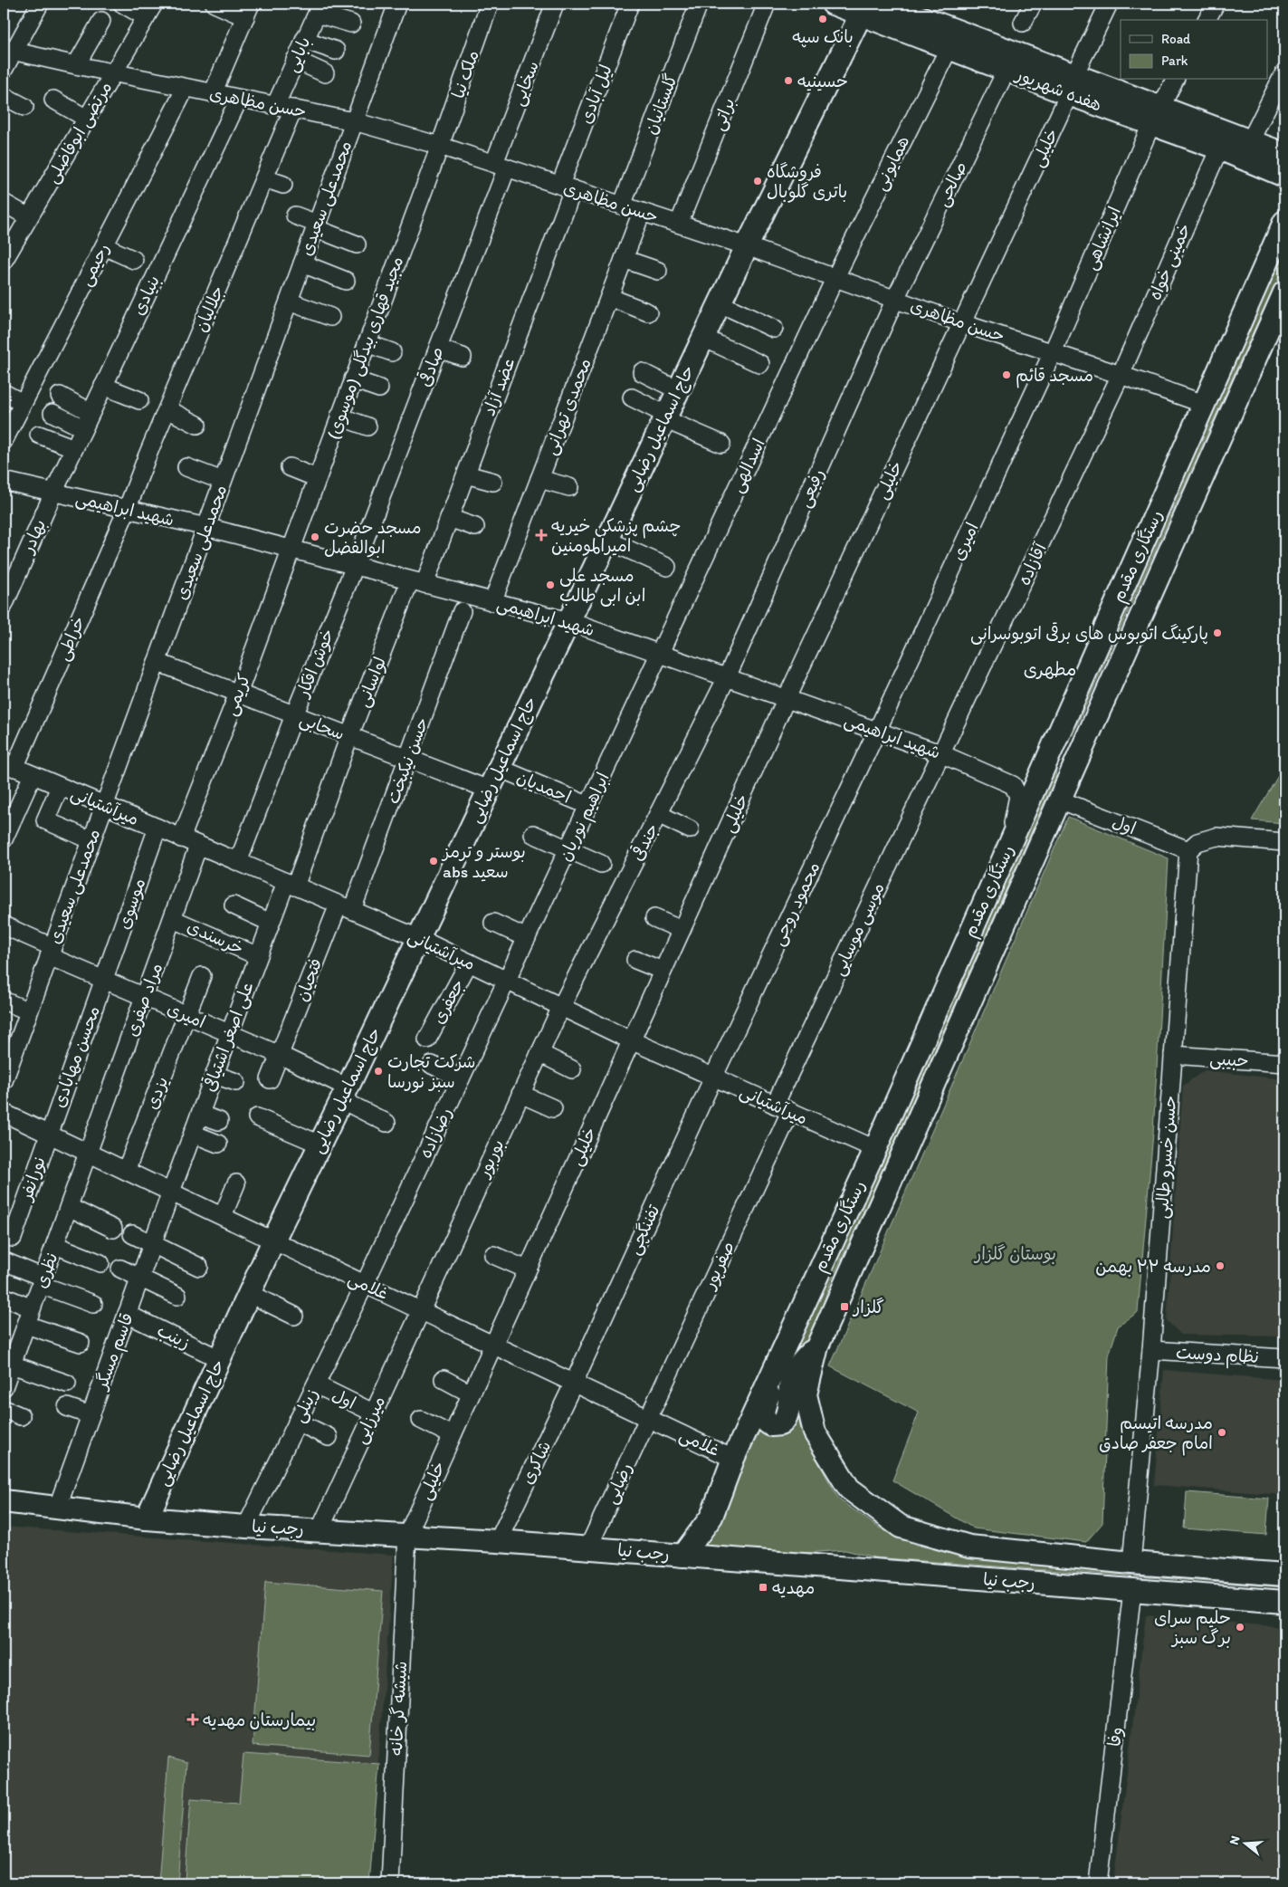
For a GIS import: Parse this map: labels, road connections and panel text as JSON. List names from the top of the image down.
{
  "streets": {
    "main road": [
      "هفده شهریور",
      "حاج اسماعیل رضایی",
      "رستگاری مقدم",
      "رجب نیا"
    ],
    "street": [
      "بابایی",
      "ملک نیا",
      "سخایی",
      "لیل آبادی",
      "حسن مظاهری",
      "گلستانیان",
      "براتی",
      "مرتضی ابوفاضلی",
      "خلیلی",
      "همایونی",
      "صالحی",
      "محمدعلی سعیدی",
      "ایرانشاهی",
      "خمینی خواه",
      "رحیمی",
      "بنیادی",
      "جلالیان",
      "مجید قهاری بیدگلی (موسوی)",
      "صادقی",
      "عضد آزاد",
      "محمدی تهرانی",
      "اسدالهی",
      "رفیعی",
      "شهید ابراهیمی",
      "بهادر",
      "امیری",
      "آقازاده",
      "خراطی",
      "خوش افکار",
      "لواسانی",
      "کریمی",
      "سحابی",
      "حسن نیکبخت",
      "احمدیان",
      "میرآشتیانی",
      "ابراهیم نوریان",
      "اول",
      "جندقی",
      "موسوی",
      "محمود روحی",
      "موسی موسایی",
      "خرسندی",
      "فتحیان",
      "مراد صفری",
      "جعفری",
      "علی اصغر اشتیاقی",
      "محسن مهابادی",
      "حبیبی",
      "یزدی",
      "رضازاده",
      "حسن خسرو طالبی",
      "بوربور",
      "نورانفر",
      "تفننگچی",
      "صفرپور",
      "نظری",
      "غلامی",
      "زینب",
      "قاسم مسگر",
      "نظام دوست",
      "زینلی",
      "میرزایی",
      "شاکری",
      "رضایی",
      "شیشه گر خانه",
      "وفا"
    ]
  },
  "crossings": [
    ["بابایی", "حسن مظاهری"],
    ["ملک نیا", "حسن مظاهری"],
    ["ملک نیا", "مجید قهاری بیدگلی (موسوی)"],
    ["سخایی", "حسن مظاهری"],
    ["سخایی", "صادقی"],
    ["هفده شهریور", "خلیلی"],
    ["هفده شهریور", "همایونی"],
    ["هفده شهریور", "صالحی"],
    ["هفده شهریور", "ایرانشاهی"],
    ["هفده شهریور", "خمینی خواه"],
    ["هفده شهریور", "حاج اسماعیل رضایی"],
    ["لیل آبادی", "حسن مظاهری"],
    ["لیل آبادی", "عضد آزاد"],
    ["حسن مظاهری", "گلستانیان"],
    ["حسن مظاهری", "براتی"],
    ["حسن مظاهری", "مرتضی ابوفاضلی"],
    ["حسن مظاهری", "خلیلی"],
    ["حسن مظاهری", "همایونی"],
    ["حسن مظاهری", "صالحی"],
    ["حسن مظاهری", "محمدعلی سعیدی"],
    ["حسن مظاهری", "ایرانشاهی"],
    ["حسن مظاهری", "خمینی خواه"],
    ["حسن مظاهری", "رحیمی"],
    ["حسن مظاهری", "بنیادی"],
    ["حسن مظاهری", "جلالیان"],
    ["حسن مظاهری", "مجید قهاری بیدگلی (موسوی)"],
    ["حسن مظاهری", "صادقی"],
    ["حسن مظاهری", "عضد آزاد"],
    ["حسن مظاهری", "محمدی تهرانی"],
    ["حسن مظاهری", "حاج اسماعیل رضایی"],
    ["حسن مظاهری", "اسدالهی"],
    ["حسن مظاهری", "رفیعی"],
    ["حسن مظاهری", "امیری"],
    ["حسن مظاهری", "رستگاری مقدم"],
    ["حسن مظاهری", "آقازاده"],
    ["خلیلی", "شهید ابراهیمی"],
    ["خلیلی", "میرآشتیانی"],
    ["خلیلی", "غلامی"],
    ["خلیلی", "رجب نیا"],
    ["خلیلی", "شیشه گر خانه"],
    ["همایونی", "اسدالهی"],
    ["صالحی", "رفیعی"],
    ["محمدعلی سعیدی", "شهید ابراهیمی"],
    ["محمدعلی سعیدی", "امیری"],
    ["محمدعلی سعیدی", "سحابی"],
    ["محمدعلی سعیدی", "میرآشتیانی"],
    ["ایرانشاهی", "امیری"],
    ["خمینی خواه", "آقازاده"],
    ["بنیادی", "شهید ابراهیمی"],
    ["بنیادی", "بهادر"],
    ["جلالیان", "شهید ابراهیمی"],
    ["جلالیان", "خراطی"],
    ["مجید قهاری بیدگلی (موسوی)", "شهید ابراهیمی"],
    ["مجید قهاری بیدگلی (موسوی)", "کریمی"],
    ["صادقی", "شهید ابراهیمی"],
    ["صادقی", "خوش افکار"],
    ["عضد آزاد", "شهید ابراهیمی"],
    ["عضد آزاد", "لواسانی"],
    ["محمدی تهرانی", "شهید ابراهیمی"],
    ["حاج اسماعیل رضایی", "شهید ابراهیمی"],
    ["حاج اسماعیل رضایی", "امیری"],
    ["حاج اسماعیل رضایی", "سحابی"],
    ["حاج اسماعیل رضایی", "احمدیان"],
    ["حاج اسماعیل رضایی", "میرآشتیانی"],
    ["حاج اسماعیل رضایی", "غلامی"],
    ["حاج اسماعیل رضایی", "زینب"],
    ["حاج اسماعیل رضایی", "رجب نیا"],
    ["اسدالهی", "شهید ابراهیمی"],
    ["اسدالهی", "ابراهیم نوریان"],
    ["رفیعی", "شهید ابراهیمی"],
    ["رفیعی", "جندقی"],
    ["شهید ابراهیمی", "بهادر"],
    ["شهید ابراهیمی", "امیری"],
    ["شهید ابراهیمی", "رستگاری مقدم"],
    ["شهید ابراهیمی", "آقازاده"],
    ["شهید ابراهیمی", "خراطی"],
    ["شهید ابراهیمی", "خوش افکار"],
    ["شهید ابراهیمی", "لواسانی"],
    ["شهید ابراهیمی", "کریمی"],
    ["شهید ابراهیمی", "ابراهیم نوریان"],
    ["شهید ابراهیمی", "جندقی"],
    ["شهید ابراهیمی", "محمود روحی"],
    ["شهید ابراهیمی", "موسی موسایی"],
    ["امیری", "موسوی"],
    ["امیری", "محمود روحی"],
    ["امیری", "فتحیان"],
    ["امیری", "مراد صفری"],
    ["امیری", "علی اصغر اشتیاقی"],
    ["امیری", "محسن مهابادی"],
    ["امیری", "یزدی"],
    ["رستگاری مقدم", "میرآشتیانی"],
    ["رستگاری مقدم", "اول"],
    ["رستگاری مقدم", "غلامی"],
    ["رستگاری مقدم", "رجب نیا"],
    ["آقازاده", "موسی موسایی"],
    ["خراطی", "میرآشتیانی"],
    ["خوش افکار", "سحابی"],
    ["خوش افکار", "میرآشتیانی"],
    ["لواسانی", "سحابی"],
    ["لواسانی", "میرآشتیانی"],
    ["لواسانی", "علی اصغر اشتیاقی"],
    ["کریمی", "سحابی"],
    ["کریمی", "میرآشتیانی"],
    ["سحابی", "حسن نیکبخت"],
    ["حسن نیکبخت", "میرآشتیانی"],
    ["حسن نیکبخت", "فتحیان"],
    ["احمدیان", "ابراهیم نوریان"],
    ["میرآشتیانی", "ابراهیم نوریان"],
    ["میرآشتیانی", "جندقی"],
    ["میرآشتیانی", "موسوی"],
    ["میرآشتیانی", "محمود روحی"],
    ["میرآشتیانی", "موسی موسایی"],
    ["میرآشتیانی", "فتحیان"],
    ["میرآشتیانی", "مراد صفری"],
    ["میرآشتیانی", "جعفری"],
    ["میرآشتیانی", "علی اصغر اشتیاقی"],
    ["میرآشتیانی", "رضازاده"],
    ["میرآشتیانی", "بوربور"],
    ["میرآشتیانی", "تفننگچی"],
    ["میرآشتیانی", "صفرپور"],
    ["ابراهیم نوریان", "رضازاده"],
    ["اول", "حسن خسرو طالبی"],
    ["اول", "زینلی"],
    ["اول", "میرزایی"],
    ["جندقی", "بوربور"],
    ["موسوی", "محسن مهابادی"],
    ["محمود روحی", "تفننگچی"],
    ["موسی موسایی", "صفرپور"],
    ["خرسندی", "مراد صفری"],
    ["خرسندی", "علی اصغر اشتیاقی"],
    ["مراد صفری", "نظری"],
    ["مراد صفری", "غلامی"],
    ["علی اصغر اشتیاقی", "غلامی"],
    ["علی اصغر اشتیاقی", "قاسم مسگر"],
    ["محسن مهابادی", "نورانفر"],
    ["محسن مهابادی", "غلامی"],
    ["حبیبی", "حسن خسرو طالبی"],
    ["یزدی", "غلامی"],
    ["رضازاده", "غلامی"],
    ["رضازاده", "زینلی"],
    ["حسن خسرو طالبی", "نظام دوست"],
    ["حسن خسرو طالبی", "رجب نیا"],
    ["بوربور", "غلامی"],
    ["بوربور", "میرزایی"],
    ["نورانفر", "غلامی"],
    ["تفننگچی", "غلامی"],
    ["تفننگچی", "شاکری"],
    ["صفرپور", "غلامی"],
    ["صفرپور", "رضایی"],
    ["نظری", "غلامی"],
    ["غلامی", "قاسم مسگر"],
    ["غلامی", "زینلی"],
    ["غلامی", "میرزایی"],
    ["غلامی", "شاکری"],
    ["غلامی", "رضایی"],
    ["زینب", "قاسم مسگر"],
    ["قاسم مسگر", "رجب نیا"],
    ["زینلی", "رجب نیا"],
    ["میرزایی", "رجب نیا"],
    ["شاکری", "رجب نیا"],
    ["رضایی", "رجب نیا"],
    ["رجب نیا", "شیشه گر خانه"],
    ["رجب نیا", "وفا"]
  ],
  "districts": ["مطهری"],
  "parks": ["بوستان گلزار"],
  "places": {
    "other": [
      "بانک سپه",
      "حسینیه",
      "فروشگاه باتری گلوبال",
      "مسجد قائم",
      "مسجد حضرت ابوالفضل",
      "مسجد علی ابن ابی طالب",
      "پارکینگ اتوبوس های برقی اتوبوسرانی",
      "بوستر و ترمز abs سعید",
      "شرکت تجارت سبز نورسا",
      "مدرسه ۲۲ بهمن",
      "مدرسه اتیسم امام جعفر صادق",
      "حلیم سرای برگ سبز"
    ],
    "health": ["چشم پزشکی خیریه امیرالمومنین", "بیمارستان مهدیه"],
    "transit": ["گلزار", "مهدیه"]
  },
  "legend": ["Road", "Park"],
  "north": "left"
}
